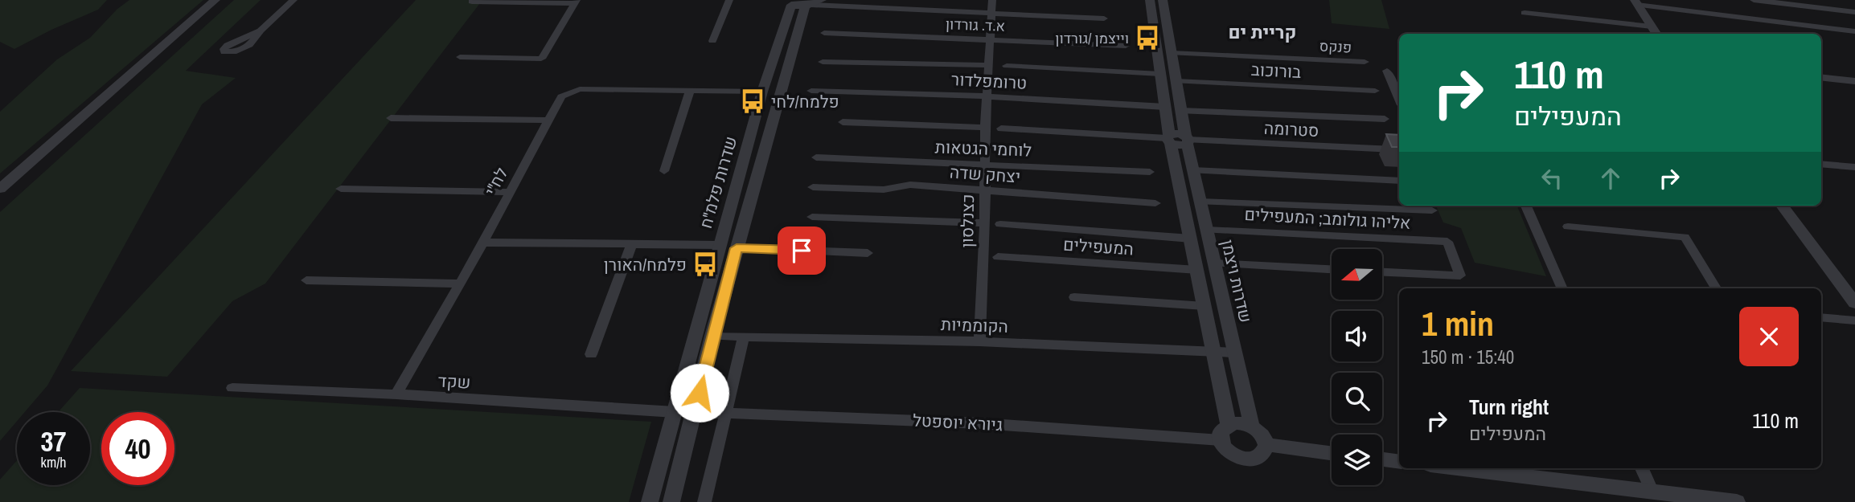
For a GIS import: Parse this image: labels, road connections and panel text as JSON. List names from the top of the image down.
{
  "streets": {
    "street": [
      "א.ד. גורדון",
      "פנקס",
      "בורוכוב",
      "טרומפלדור",
      "סטרומה",
      "לוחמי הגטאות",
      "יצחק שדה",
      "לח\"י",
      "שדרות פלמ\"ח",
      "אליהו גולומב; המעפילים",
      "כצנלסון",
      "המעפילים",
      "שדרות ויצמן",
      "הקוממיות",
      "שקד",
      "גיורא יוספטל"
    ]
  },
  "crossings": [
    ["א.ד. גורדון", "כצנלסון"],
    ["פנקס", "שדרות ויצמן"],
    ["בורוכוב", "שדרות ויצמן"],
    ["טרומפלדור", "כצנלסון"],
    ["סטרומה", "שדרות ויצמן"],
    ["לוחמי הגטאות", "כצנלסון"],
    ["יצחק שדה", "כצנלסון"],
    ["לח\"י", "שדרות פלמ\"ח"],
    ["לח\"י", "שקד"],
    ["שדרות פלמ\"ח", "הקוממיות"],
    ["שדרות פלמ\"ח", "שקד"],
    ["שדרות פלמ\"ח", "גיורא יוספטל"],
    ["אליהו גולומב; המעפילים", "שדרות ויצמן"],
    ["כצנלסון", "הקוממיות"],
    ["שדרות ויצמן", "הקוממיות"],
    ["שדרות ויצמן", "גיורא יוספטל"]
  ],
  "districts": ["קריית ים"],
  "places": {
    "bus stop": ["וייצמן /גורדון", "פלמח/לחי", "פלמח/האורן"]
  },
  "north": "left",
  "page": {
    "turn": ["110 m", "המעפילים"],
    "heading": ["1 min", "150 m · 15:40"],
    "list": [
      {
        "name": "Turn right",
        "note": "המעפילים",
        "value": "110 m"
      }
    ],
    "speed": "37 km/h",
    "limit": "40"
  }
}
